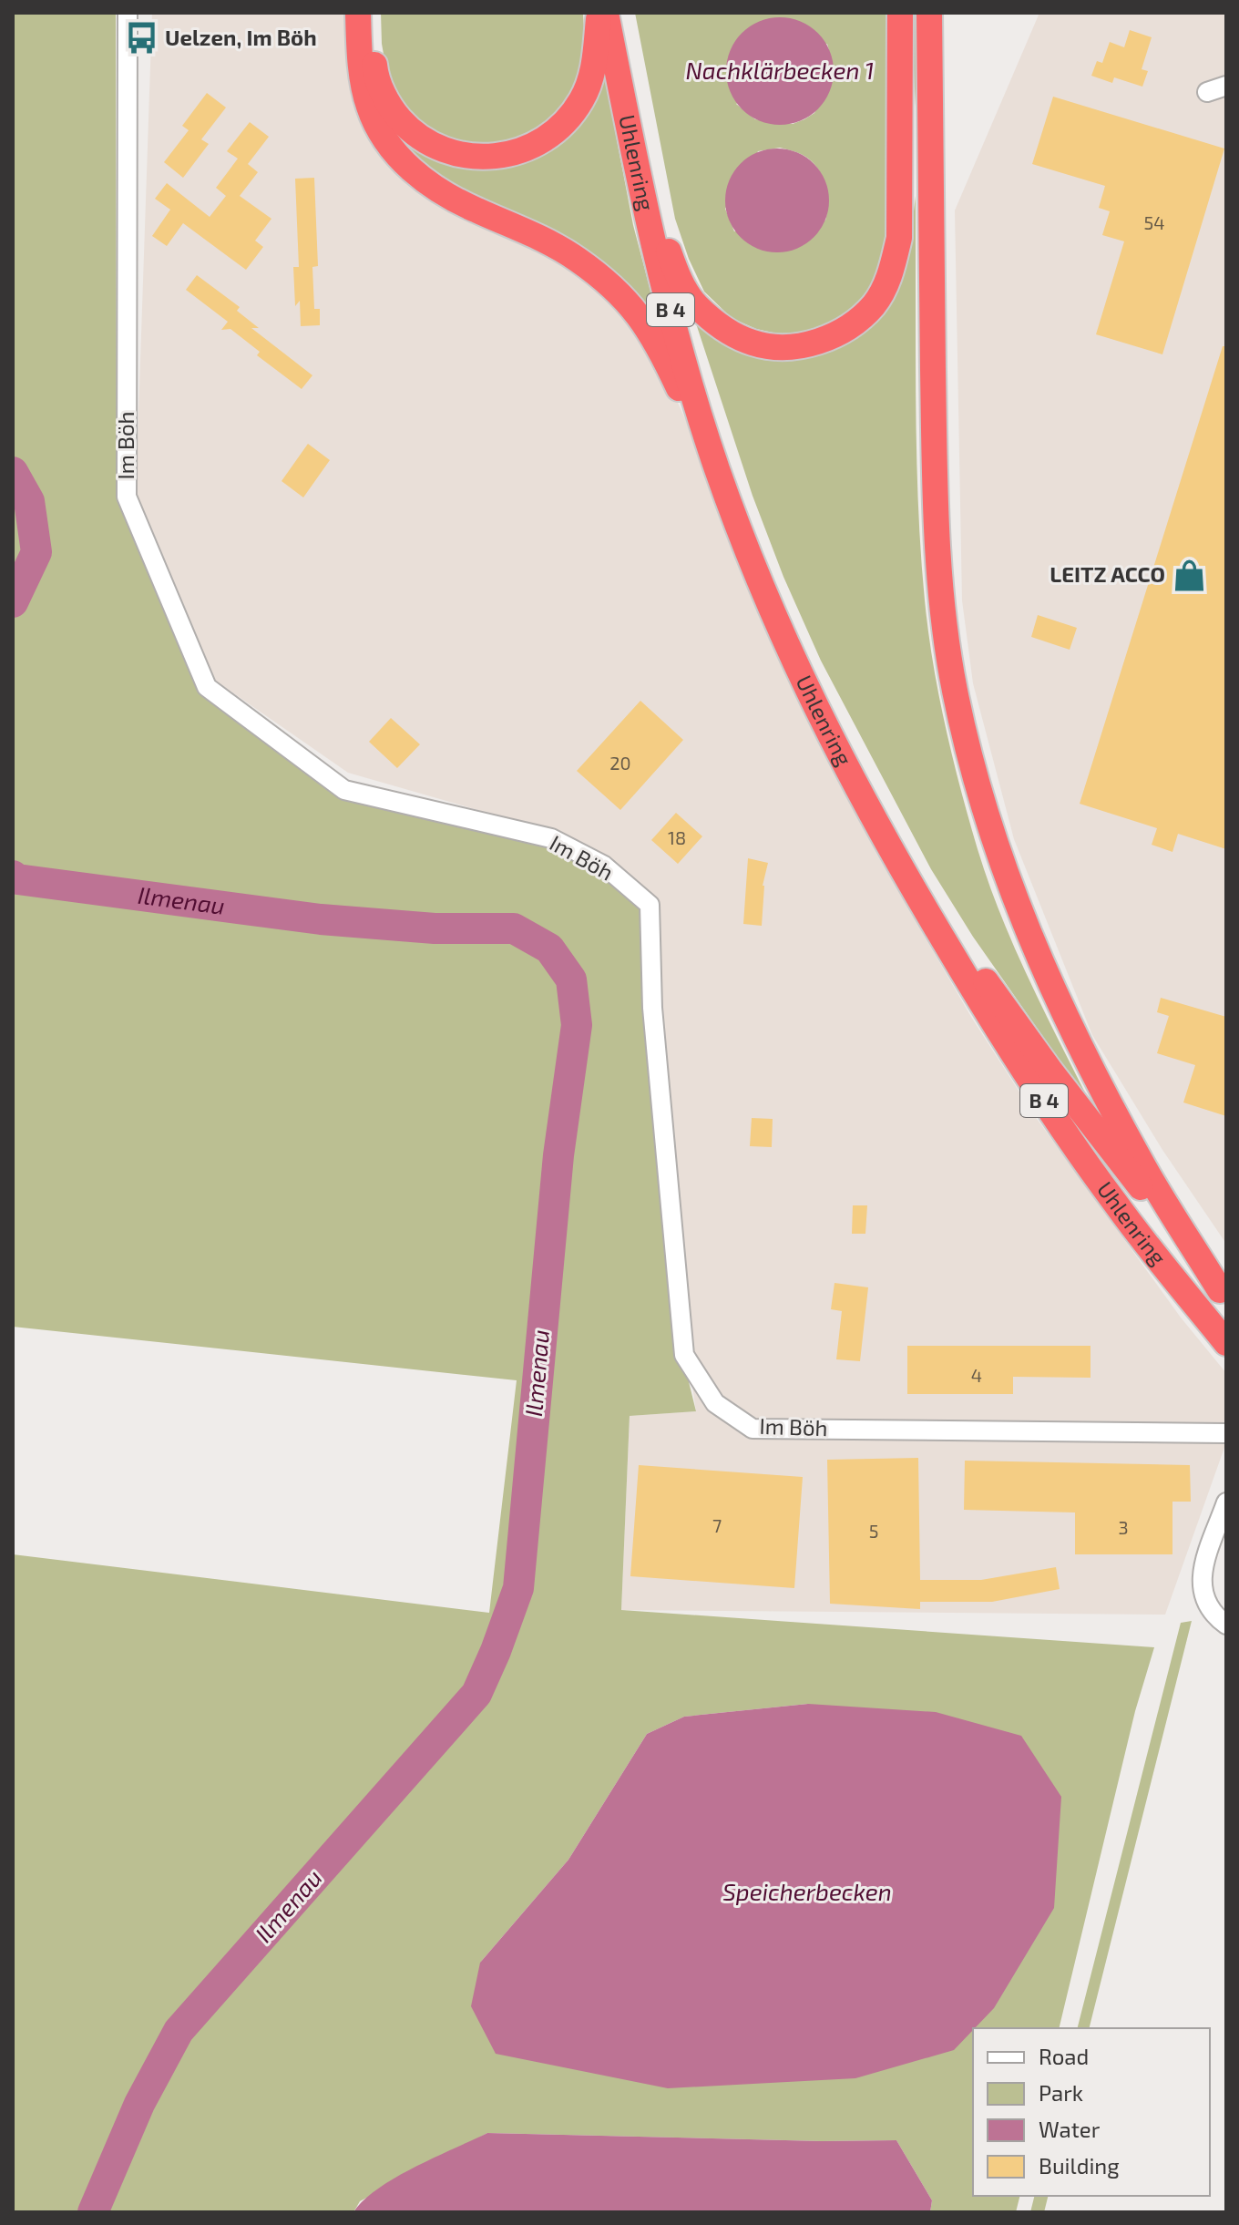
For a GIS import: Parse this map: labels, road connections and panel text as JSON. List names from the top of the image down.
{
  "streets": {
    "highway": ["Uhlenring", "B 4"],
    "street": ["Im Böh"]
  },
  "crossings": [
    ["Uhlenring", "B 4"]
  ],
  "water": ["Nachklärbecken 1", "Ilmenau", "Speicherbecken"],
  "places": {
    "bus stop": ["Uelzen, Im Böh"],
    "shop": ["LEITZ ACCO"]
  },
  "house_numbers": [
    "54",
    "20",
    "18",
    "4",
    "7",
    "3",
    "5"
  ],
  "legend": [
    "Road",
    "Park",
    "Water",
    "Building"
  ]
}
